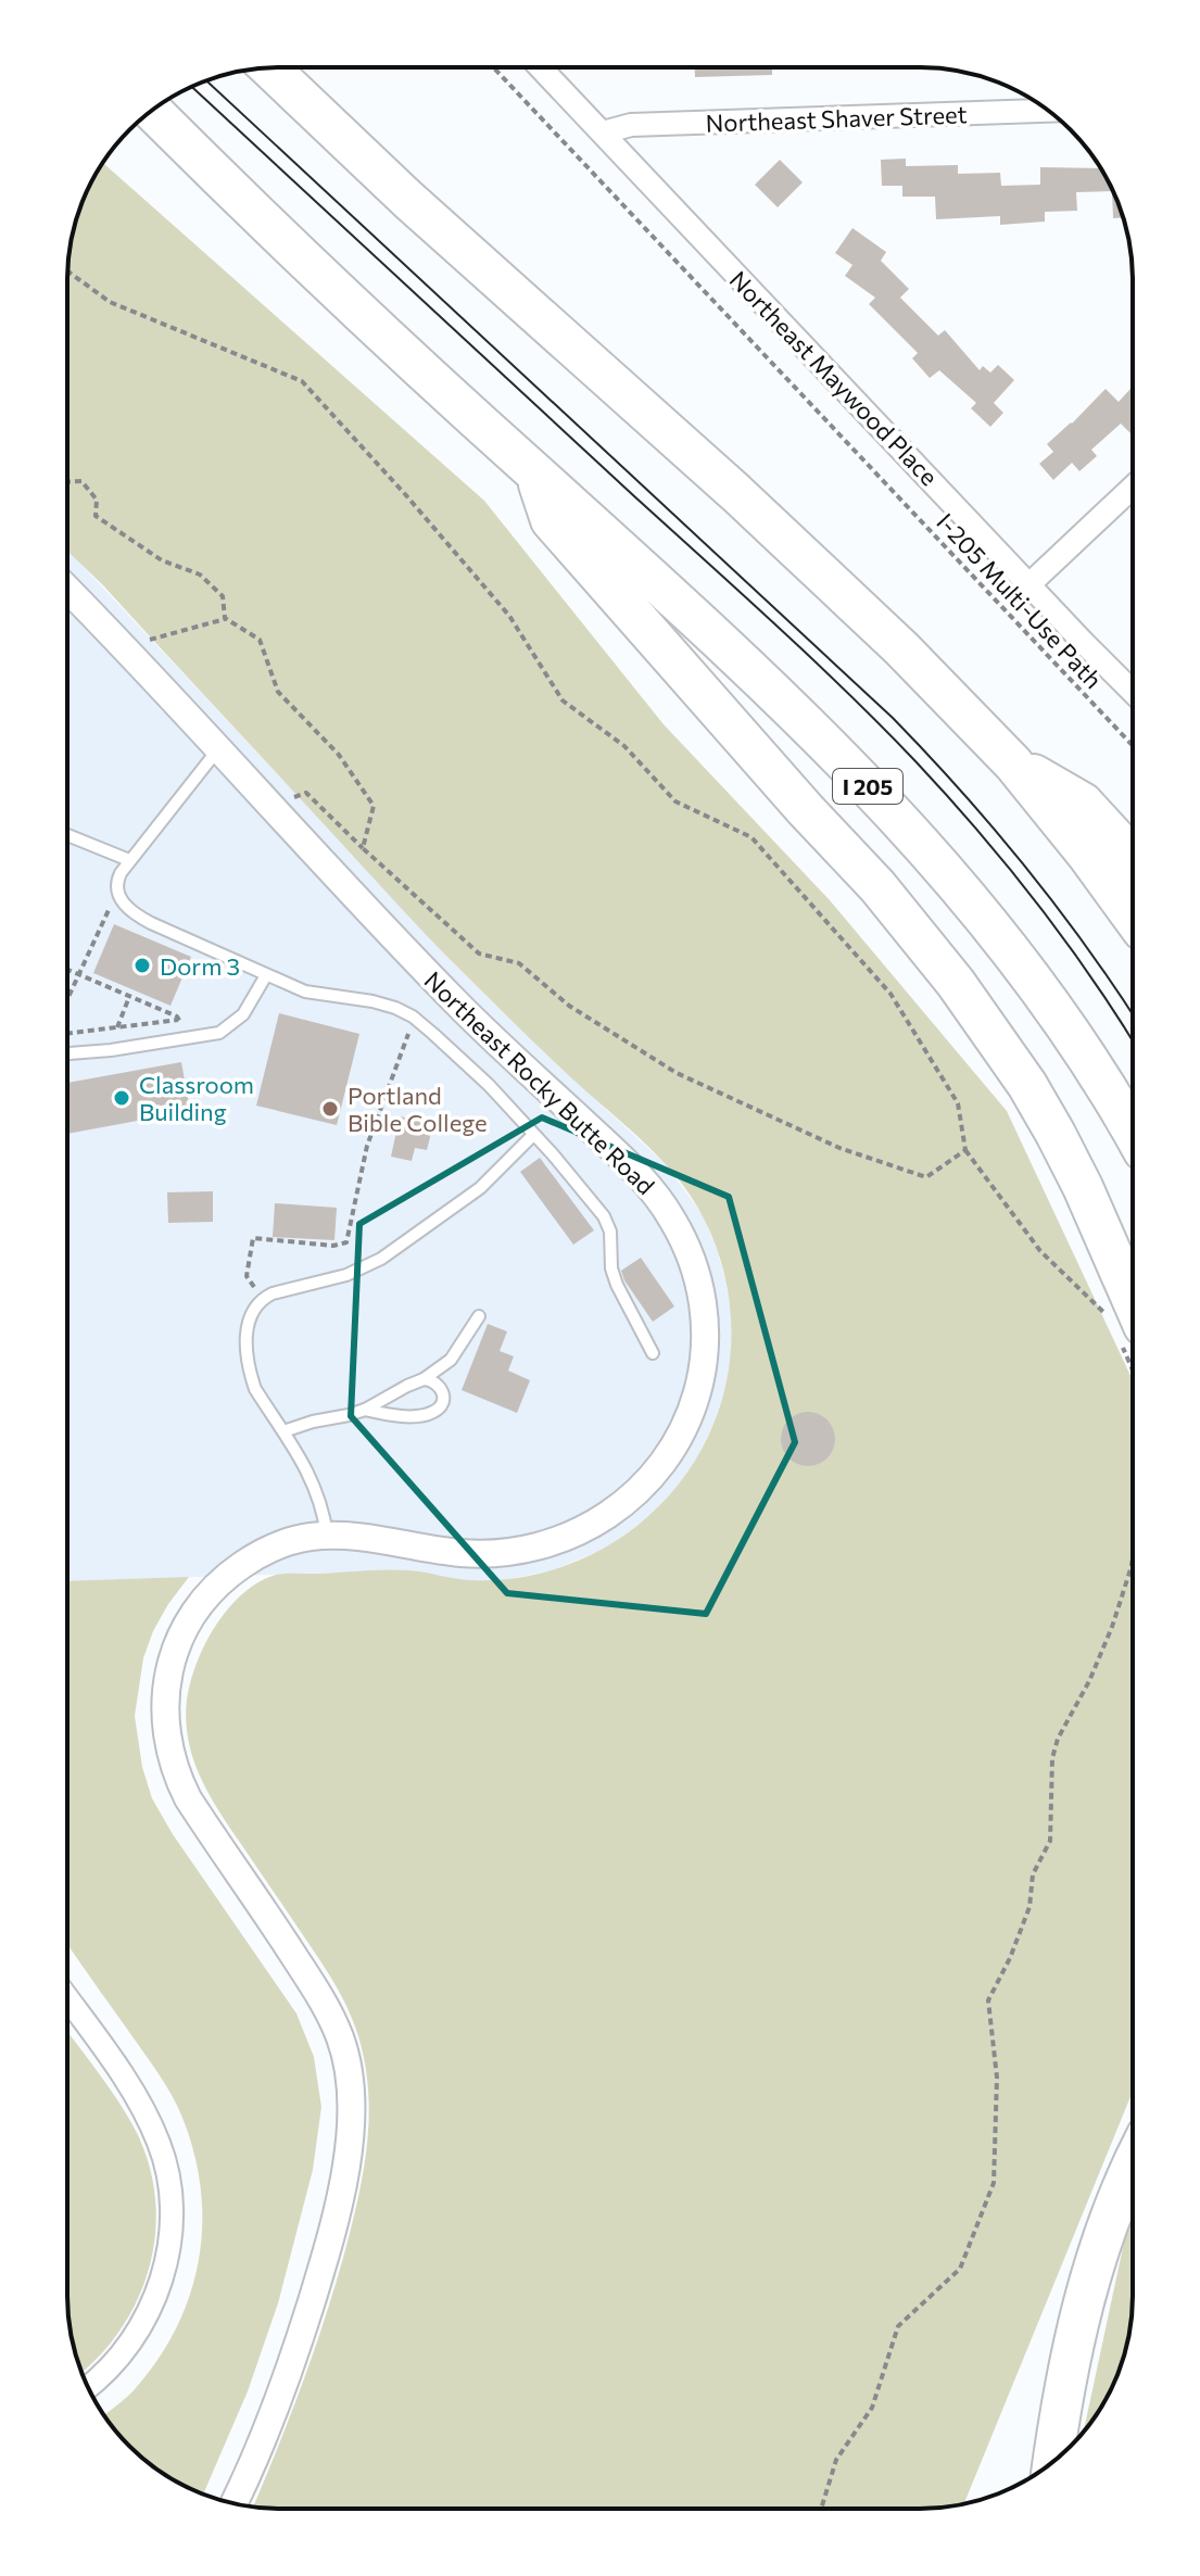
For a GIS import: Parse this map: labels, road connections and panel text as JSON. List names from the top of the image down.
{
  "streets": {
    "highway": ["I 205"],
    "street": ["Northeast Shaver Street", "Northeast Maywood Place", "Northeast Rocky Butte Road"],
    "path": ["I-205 Multi-Use Path"]
  },
  "crossings": [
    ["Northeast Shaver Street", "Northeast Maywood Place"]
  ],
  "places": ["Dorm 3", "Classroom Building", "Portland Bible College"]
}
